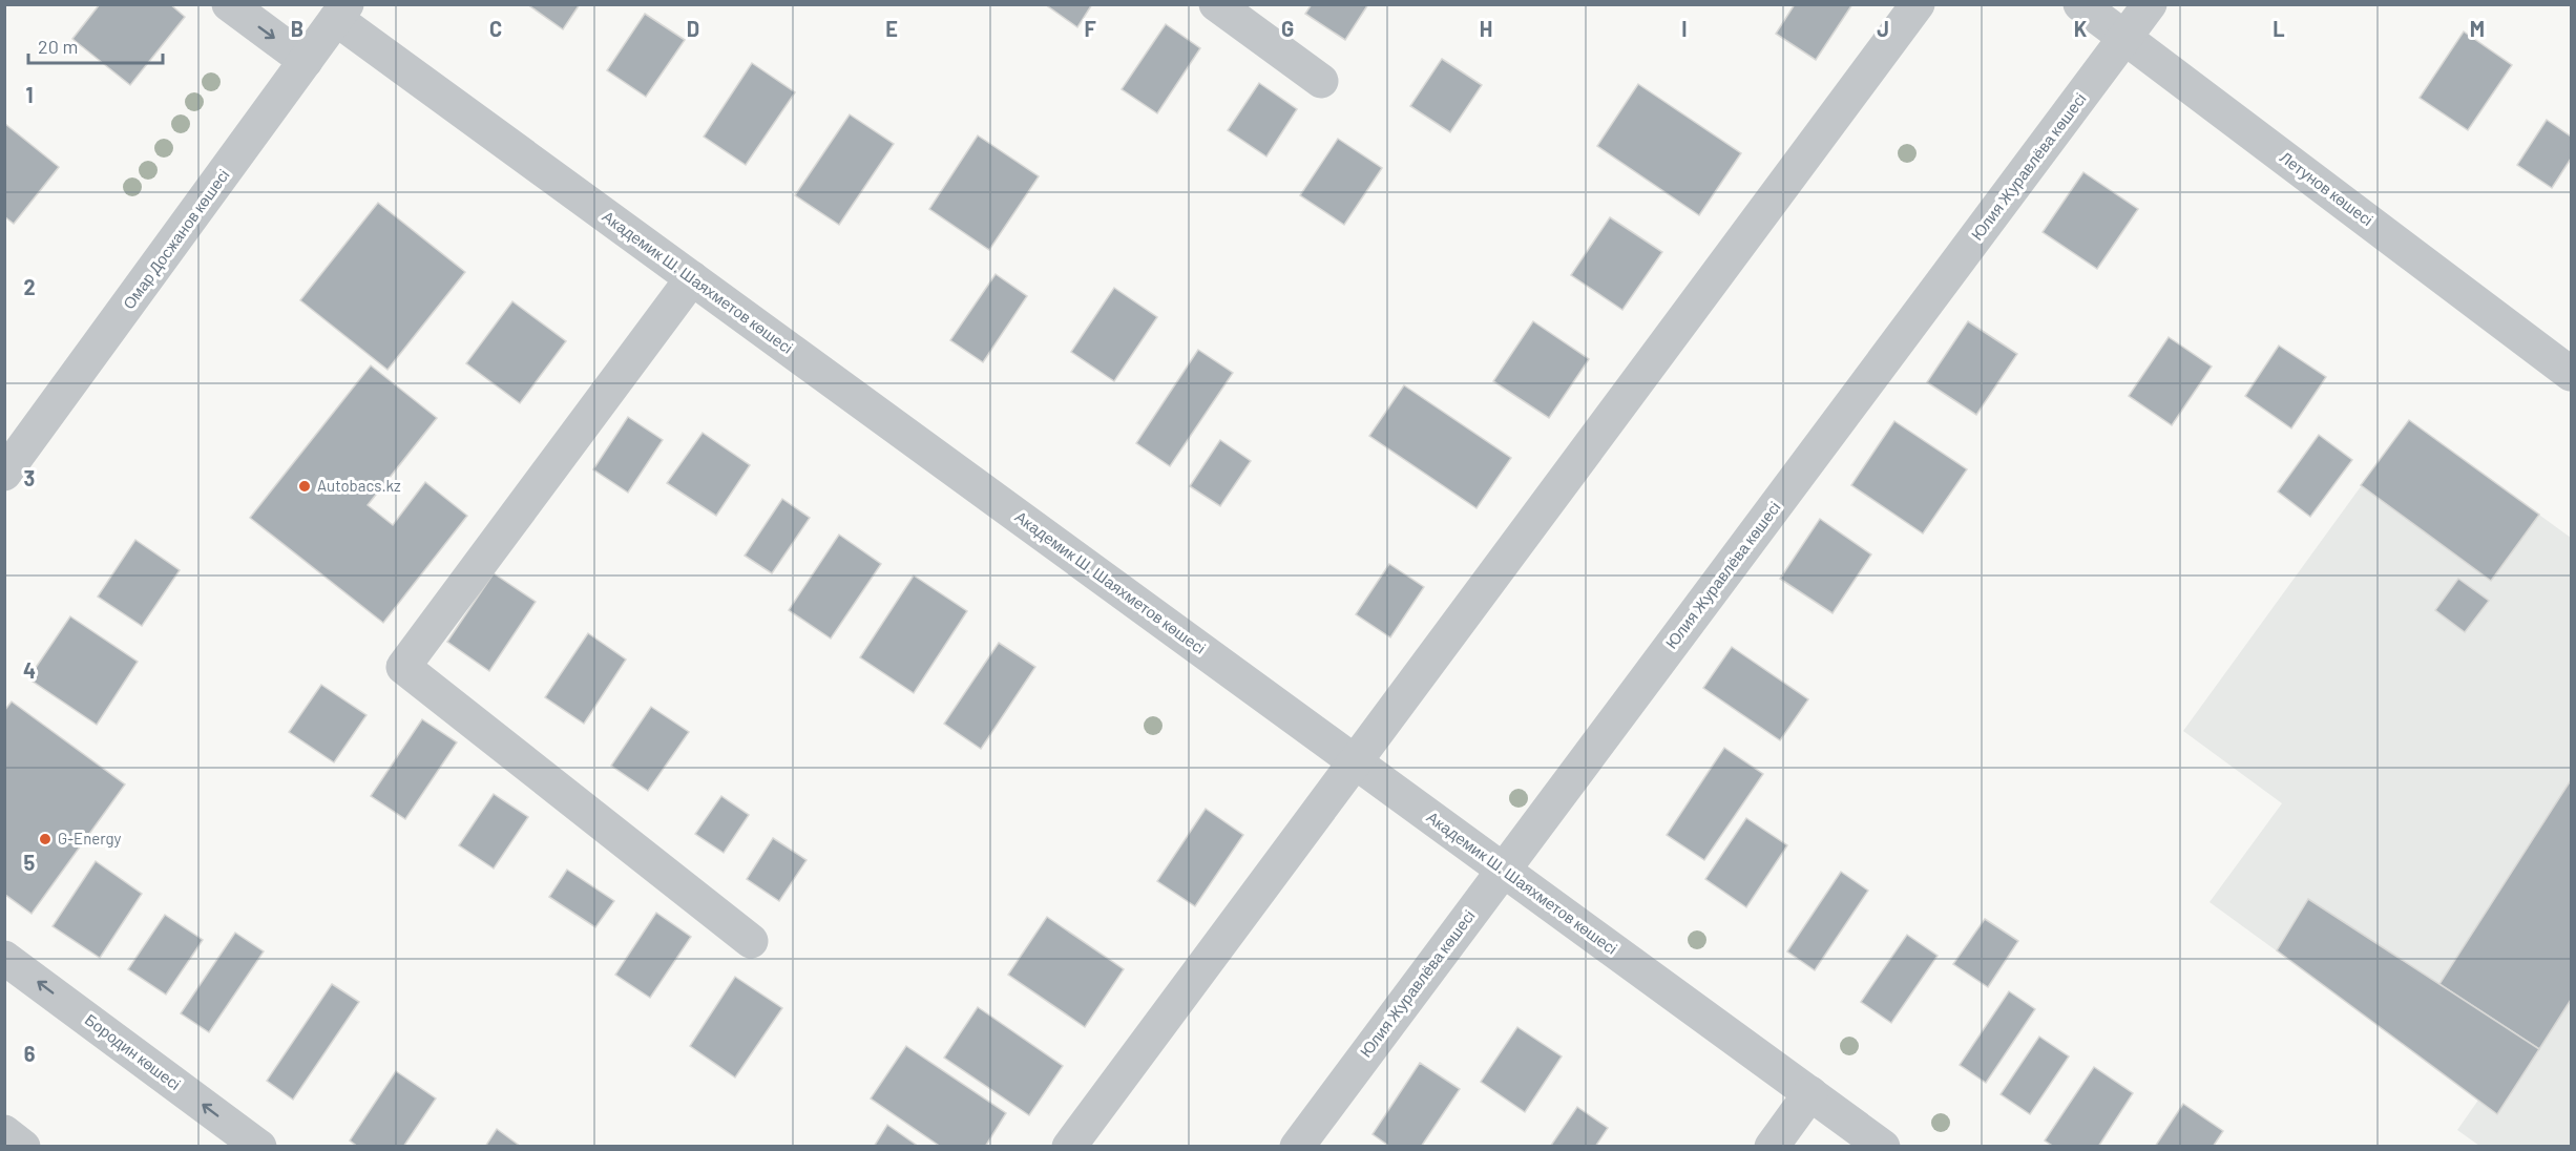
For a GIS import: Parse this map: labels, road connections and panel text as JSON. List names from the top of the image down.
{
  "streets": {
    "street": [
      "Юлия Журавлёва көшесі",
      "Летунов көшесі",
      "Омар Досжанов көшесі",
      "Академик Ш. Шаяхметов көшесі",
      "Бородин көшесі"
    ]
  },
  "crossings": [
    ["Юлия Журавлёва көшесі", "Летунов көшесі"],
    ["Юлия Журавлёва көшесі", "Академик Ш. Шаяхметов көшесі"],
    ["Омар Досжанов көшесі", "Академик Ш. Шаяхметов көшесі"]
  ],
  "one_way": ["Бородин көшесі"],
  "places": ["Autobacs.kz", "G-Energy"],
  "scale_bar": "20 m",
  "grid": {
    "columns": [
      "B",
      "C",
      "D",
      "E",
      "F",
      "G",
      "H",
      "I",
      "J",
      "K",
      "L",
      "M"
    ],
    "rows": [
      "1",
      "2",
      "3",
      "4",
      "5",
      "6"
    ]
  }
}
